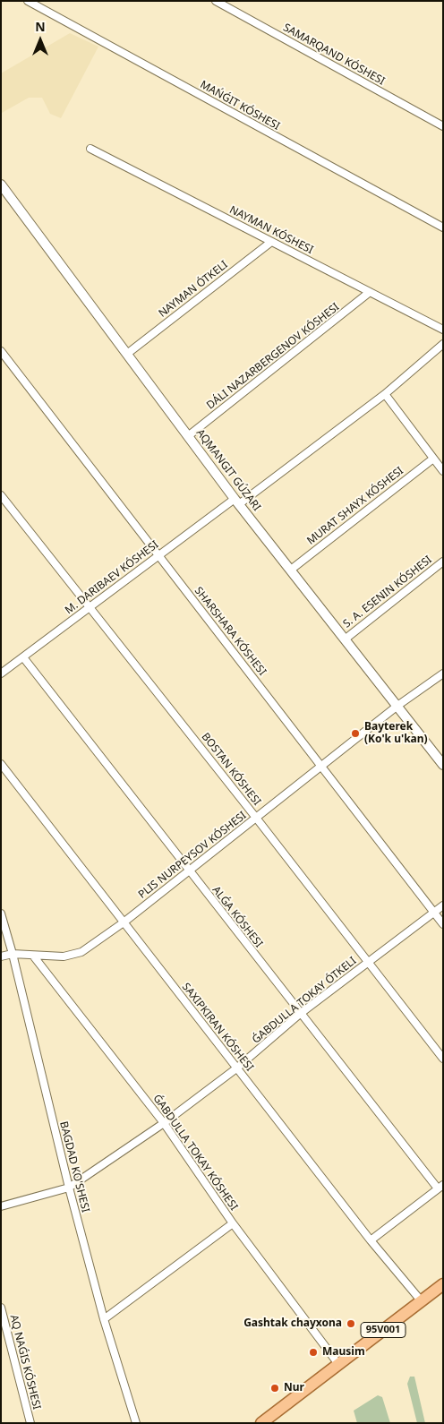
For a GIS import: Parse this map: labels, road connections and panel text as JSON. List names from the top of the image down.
{
  "streets": {
    "main road": ["95V001"],
    "street": [
      "SAMARQAND KÓSHESI",
      "NAYMAN KÓSHESI",
      "NAYMAN ÓTKELI",
      "DÁLI NAZARBERGENOV KÓSHESI",
      "MURAT SHAYX KÓSHESI",
      "M. DARIBAEV KÓSHESI",
      "S. A. ESENIN KÓSHESI",
      "SHARSHARA KÓSHESI",
      "BOSTAN KÓSHESI",
      "PLIS NURPEYSOV KÓSHESI",
      "ALǴA KÓSHESI",
      "ǴABDULLA TOKAY ÓTKELI",
      "ǴABDULLA TOKAY KÓSHESI",
      "BAGDAD KO'SHESI"
    ]
  },
  "crossings": [
    ["NAYMAN KÓSHESI", "NAYMAN ÓTKELI"],
    ["NAYMAN KÓSHESI", "DÁLI NAZARBERGENOV KÓSHESI"],
    ["M. DARIBAEV KÓSHESI", "SHARSHARA KÓSHESI"],
    ["M. DARIBAEV KÓSHESI", "BOSTAN KÓSHESI"],
    ["M. DARIBAEV KÓSHESI", "ALǴA KÓSHESI"],
    ["SHARSHARA KÓSHESI", "PLIS NURPEYSOV KÓSHESI"],
    ["SHARSHARA KÓSHESI", "ǴABDULLA TOKAY ÓTKELI"],
    ["BOSTAN KÓSHESI", "PLIS NURPEYSOV KÓSHESI"],
    ["BOSTAN KÓSHESI", "ǴABDULLA TOKAY ÓTKELI"],
    ["PLIS NURPEYSOV KÓSHESI", "ALǴA KÓSHESI"],
    ["PLIS NURPEYSOV KÓSHESI", "ǴABDULLA TOKAY KÓSHESI"],
    ["PLIS NURPEYSOV KÓSHESI", "BAGDAD KO'SHESI"],
    ["ALǴA KÓSHESI", "ǴABDULLA TOKAY ÓTKELI"],
    ["ǴABDULLA TOKAY ÓTKELI", "ǴABDULLA TOKAY KÓSHESI"],
    ["ǴABDULLA TOKAY ÓTKELI", "BAGDAD KO'SHESI"],
    ["ǴABDULLA TOKAY KÓSHESI", "95V001"]
  ],
  "places": [
    "Bayterek (Ko'k u'kan)",
    "Gashtak chayxona",
    "Mausim",
    "Nur"
  ],
  "north": "top"
}
